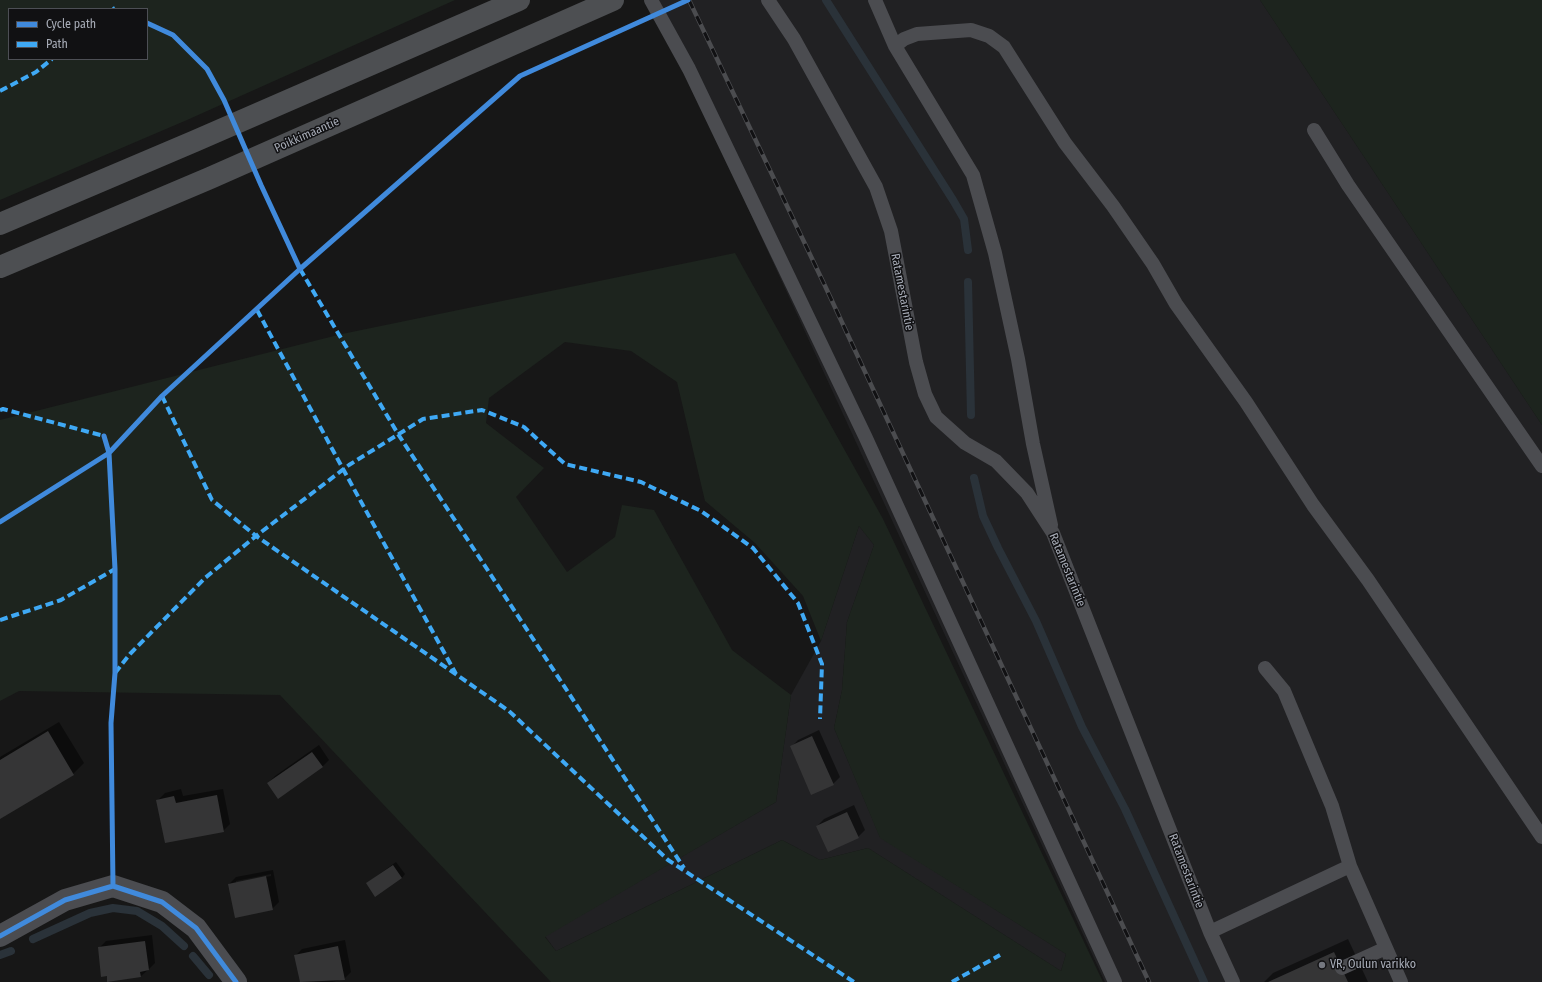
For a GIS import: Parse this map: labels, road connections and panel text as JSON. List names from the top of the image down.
{
  "streets": {
    "main road": ["Poikkimaantie"],
    "lane": ["Ratamestarintie"]
  },
  "places": ["VR, Oulun varikko"],
  "legend": ["Cycle path", "Path"]
}
